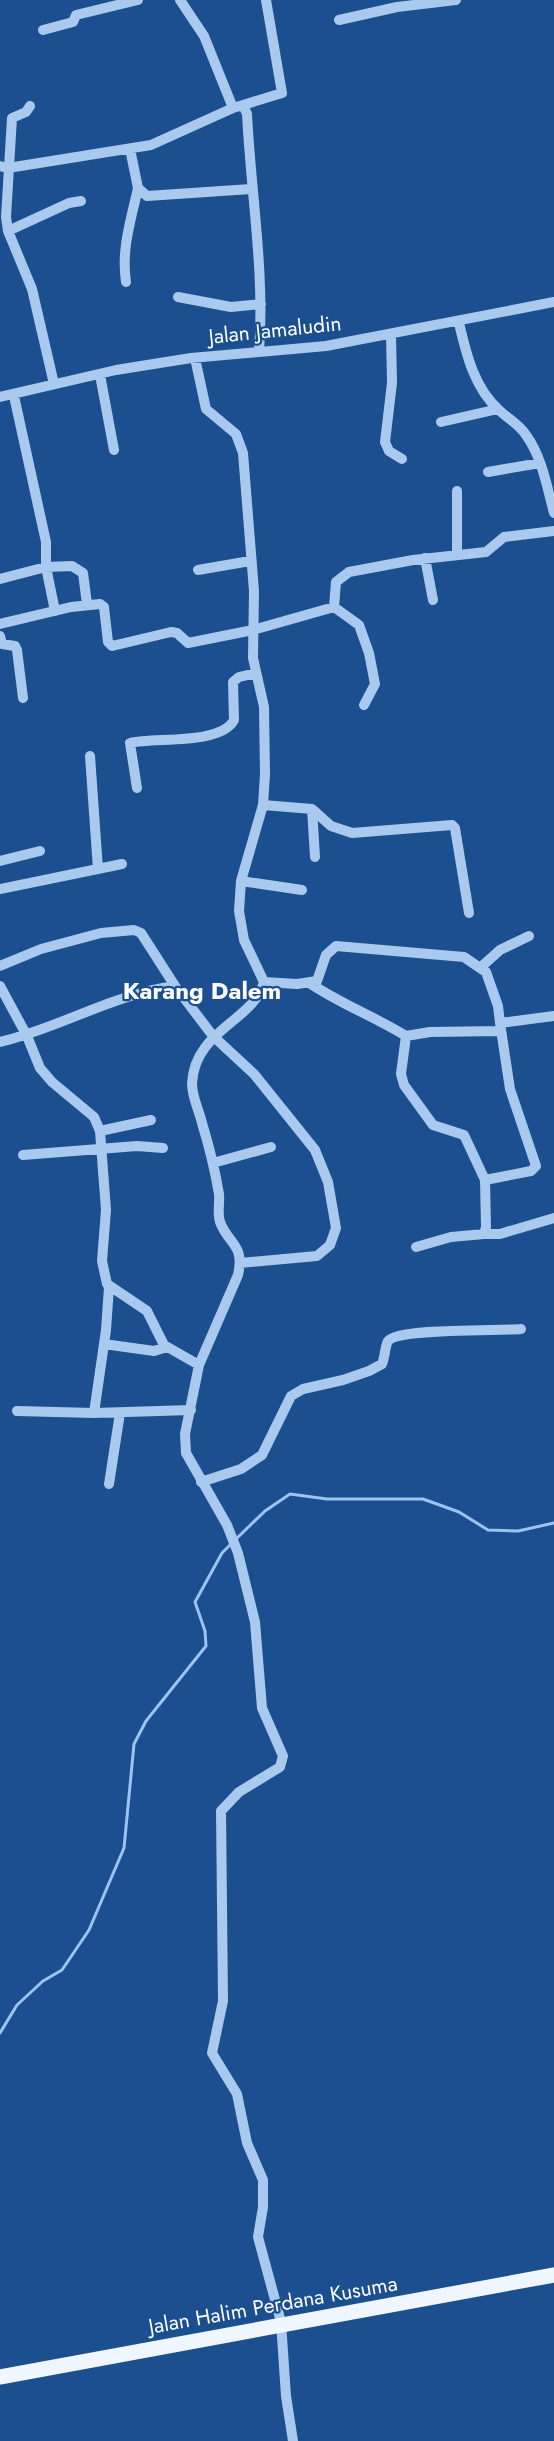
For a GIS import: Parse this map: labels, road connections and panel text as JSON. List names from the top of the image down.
{
  "streets": {
    "main road": ["Jalan Halim Perdana Kusuma"],
    "street": ["Jalan Jamaludin"]
  },
  "districts": ["Karang Dalem"]
}
